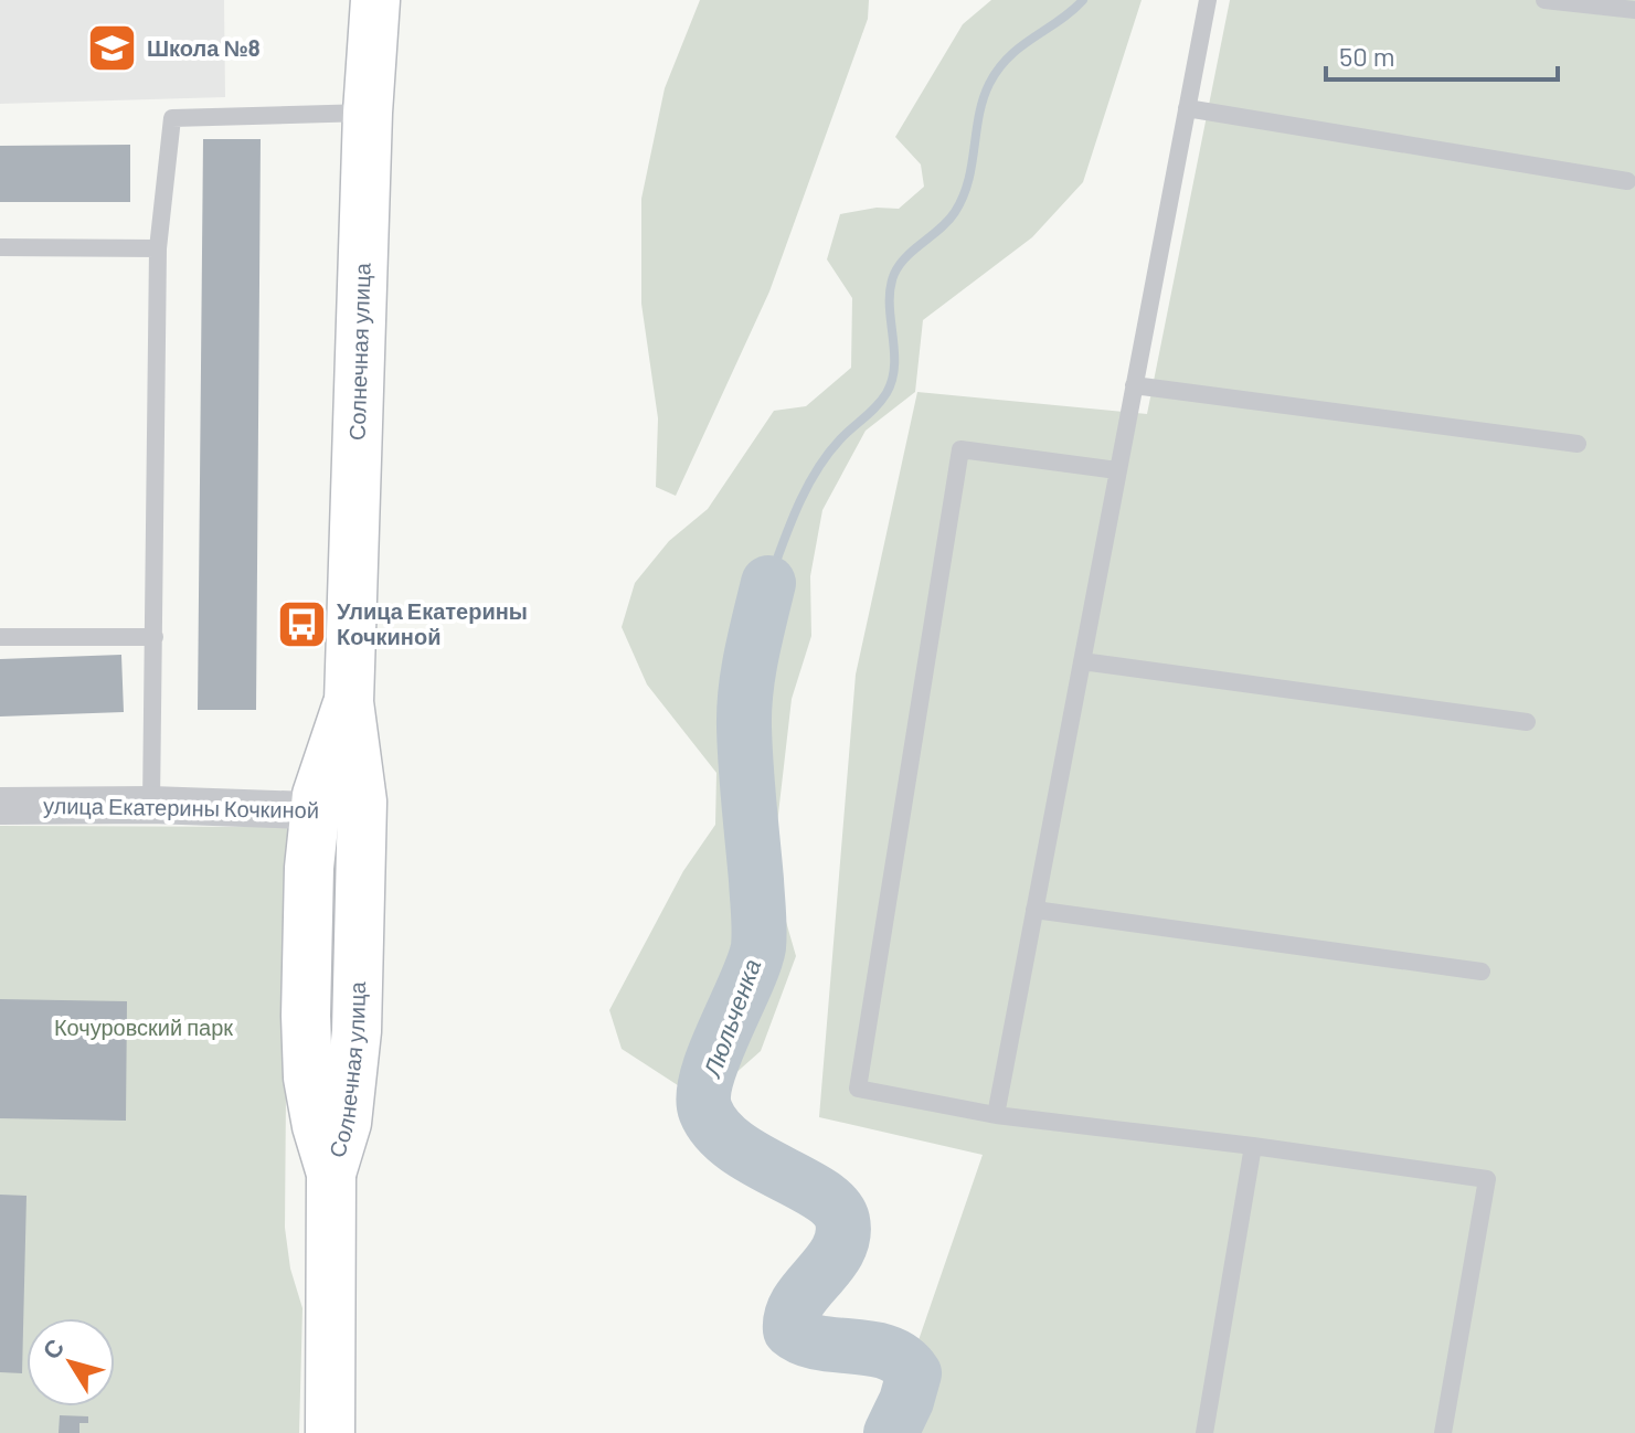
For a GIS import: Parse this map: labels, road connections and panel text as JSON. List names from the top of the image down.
{
  "streets": {
    "main road": ["Солнечная улица"],
    "street": ["улица Екатерины Кочкиной"]
  },
  "crossings": [
    ["Солнечная улица", "улица Екатерины Кочкиной"]
  ],
  "water": ["Люльченка"],
  "parks": ["Кочуровский парк"],
  "places": {
    "school or university": ["Школа №8"],
    "bus stop": ["Улица Екатерины Кочкиной"]
  },
  "scale_bar": "50 m",
  "north": "top left"
}
